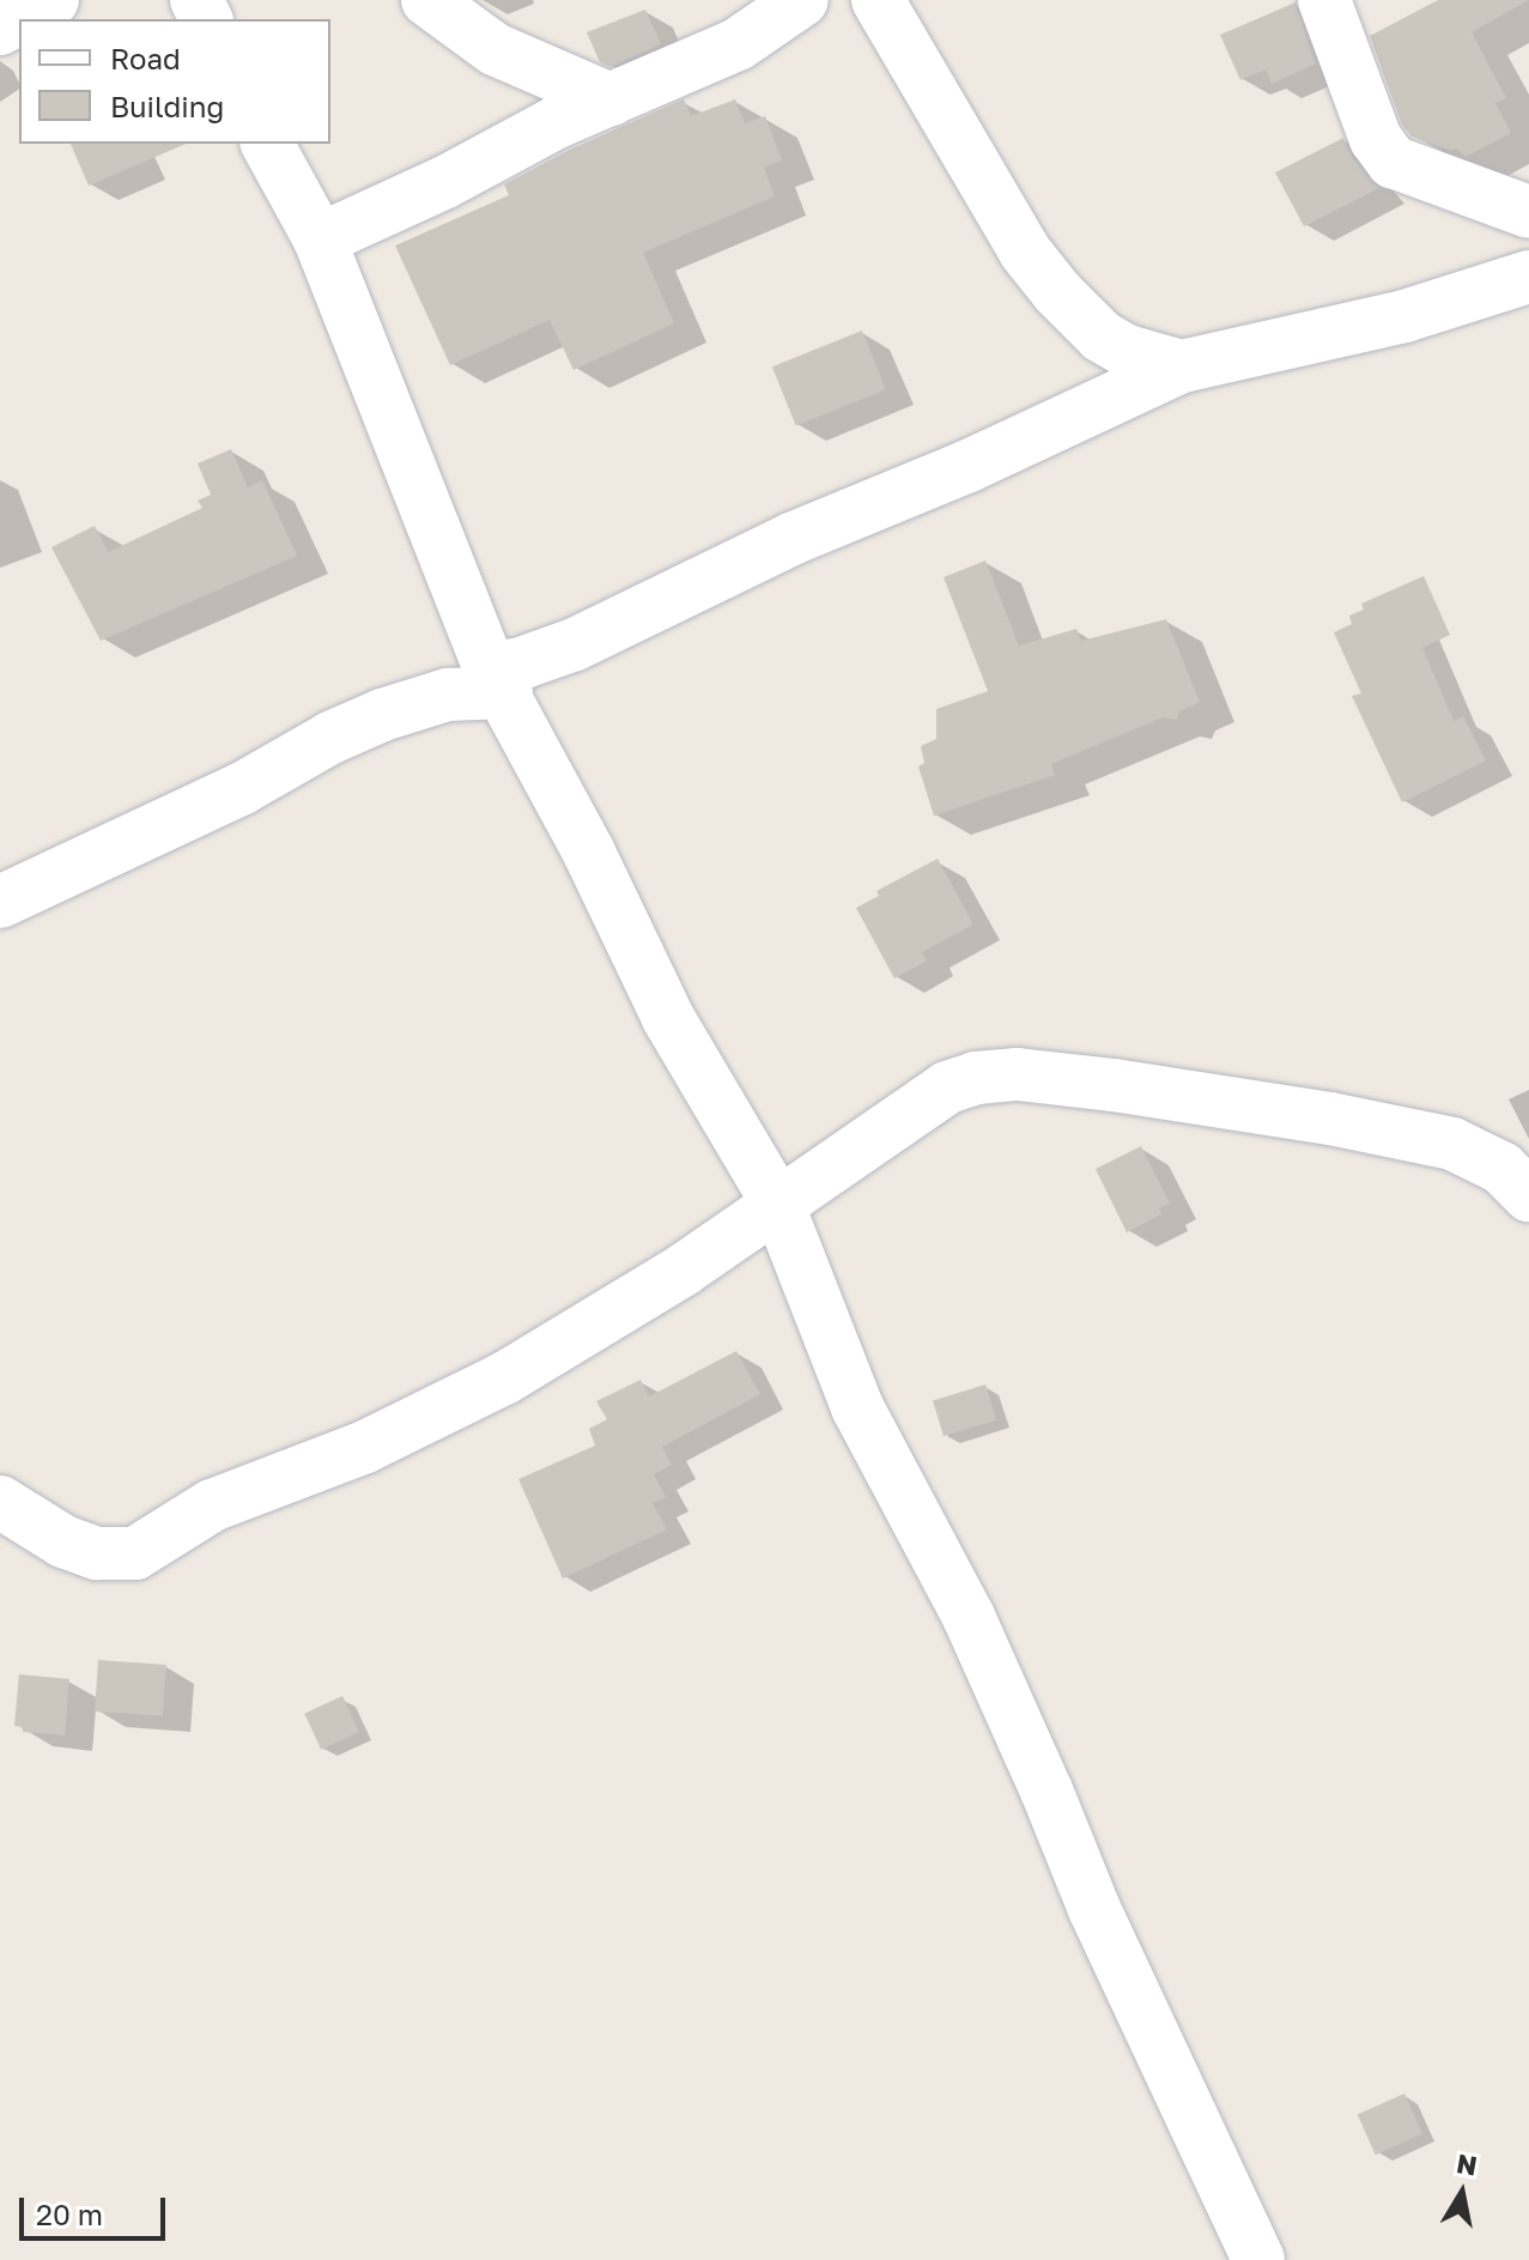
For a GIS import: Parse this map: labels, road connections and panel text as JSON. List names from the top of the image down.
{
  "legend": ["Road", "Building"],
  "scale_bar": "20 m",
  "north": "top"
}
